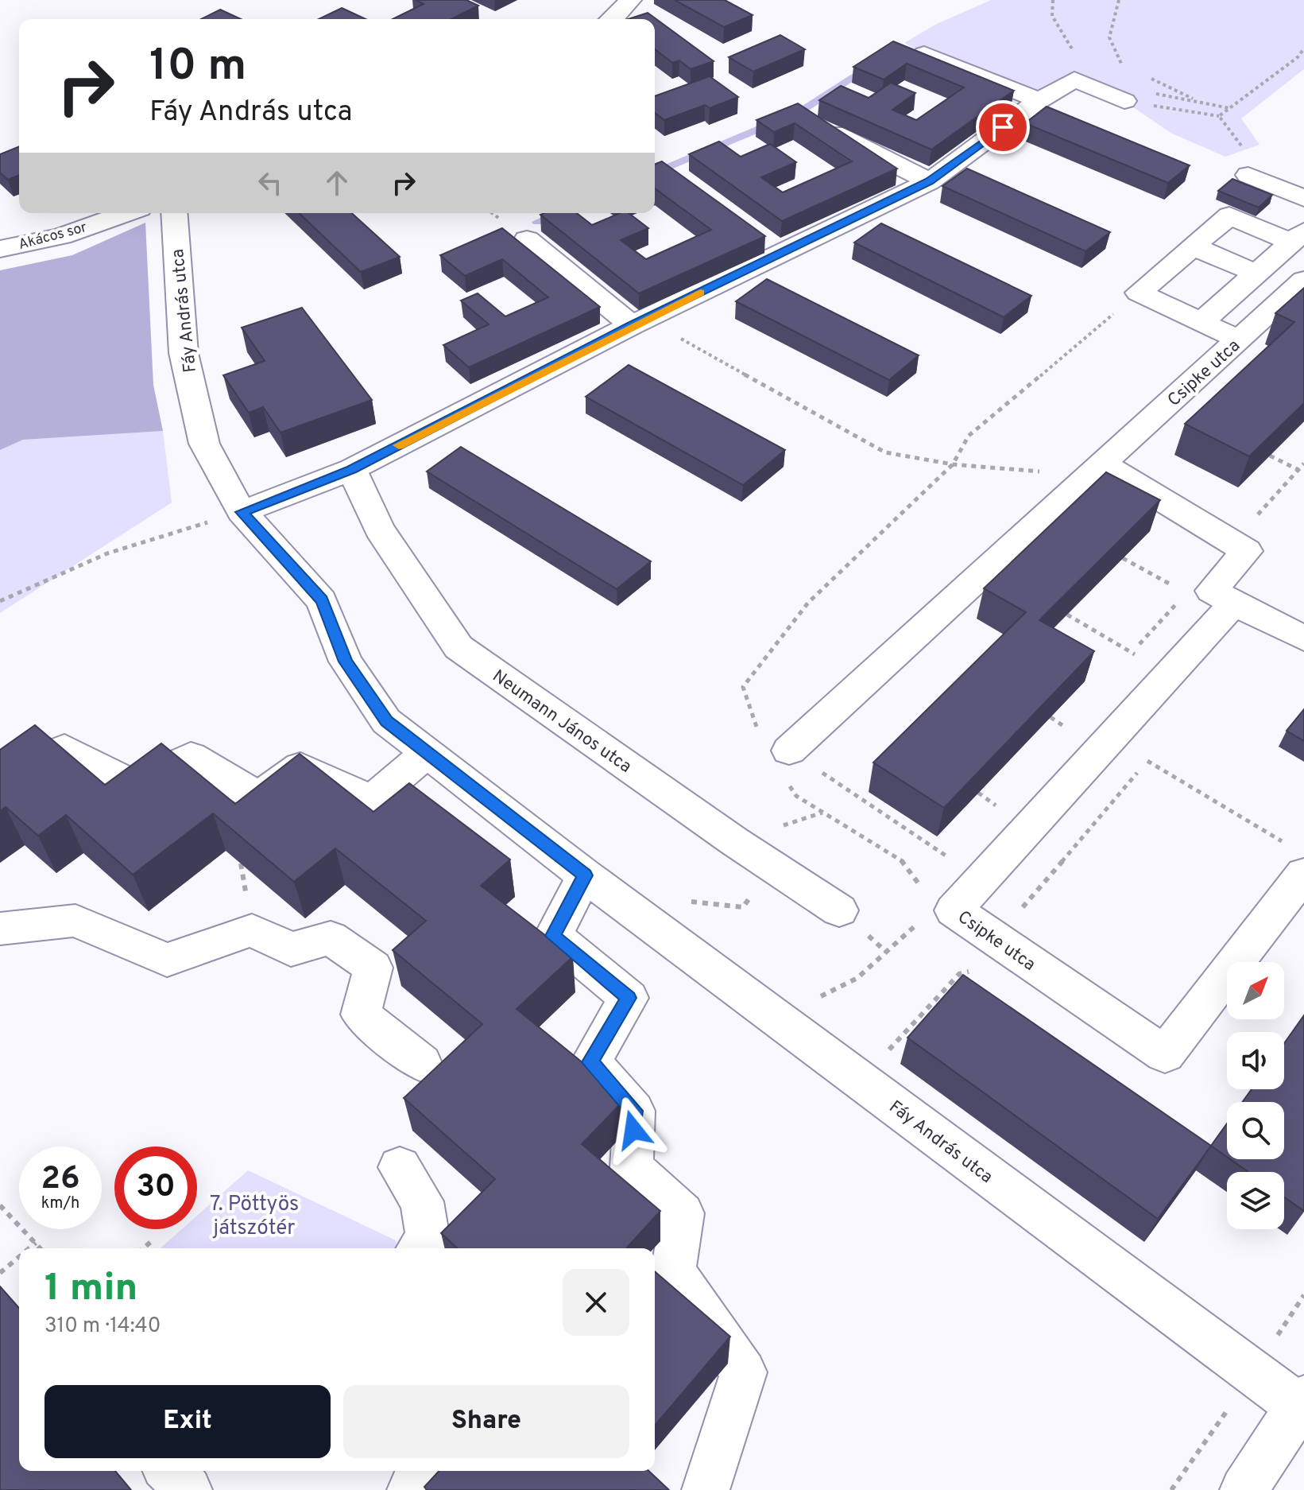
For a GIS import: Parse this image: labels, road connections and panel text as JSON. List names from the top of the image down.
{
  "streets": {
    "street": [
      "Akácos sor",
      "Fáy András utca",
      "Csipke utca",
      "Neumann János utca"
    ]
  },
  "parks": ["7. Pöttyös játszótér"],
  "north": "top right",
  "page": {
    "turn": ["10 m", "Fáy András utca"],
    "speed": "26 km/h",
    "limit": "30",
    "heading": ["1 min", "310 m · 14:40"],
    "buttons": ["Exit", "Share"]
  }
}
